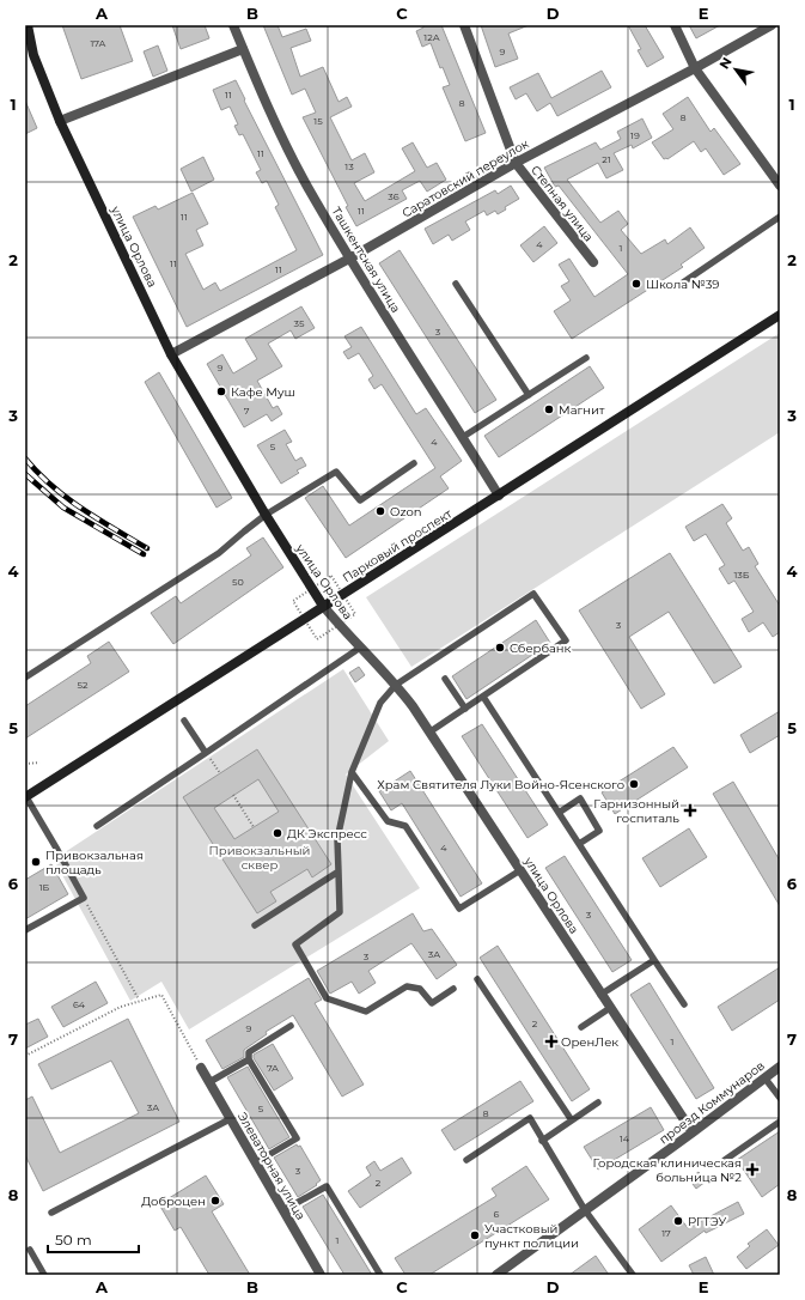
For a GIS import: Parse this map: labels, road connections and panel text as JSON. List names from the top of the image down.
{
  "streets": {
    "main road": ["улица Орлова", "Парковый проспект"],
    "street": [
      "Саратовский переулок",
      "Степная улица",
      "Ташкентская улица",
      "проезд Коммунаров",
      "Элеваторная улица"
    ]
  },
  "crossings": [
    ["Саратовский переулок", "Степная улица"],
    ["Саратовский переулок", "улица Орлова"],
    ["Саратовский переулок", "Ташкентская улица"],
    ["улица Орлова", "Парковый проспект"],
    ["улица Орлова", "проезд Коммунаров"],
    ["Ташкентская улица", "Парковый проспект"]
  ],
  "parks": ["Привокзальный сквер"],
  "places": {
    "other": [
      "Школа №39",
      "Кафе Муш",
      "Магнит",
      "Ozon",
      "Сбербанк",
      "Храм Святителя Луки Войно-Ясенского",
      "ДК Экспресс",
      "Привокзальная площадь",
      "Доброцен",
      "РГТЭУ",
      "Участковый пункт полиции"
    ],
    "health": ["Гарнизонный госпиталь", "ОренЛек", "Городская клиническая больница №2"]
  },
  "house_numbers": [
    "12А",
    "17А",
    "9",
    "11",
    "8",
    "8",
    "15",
    "19",
    "11",
    "21",
    "13",
    "36",
    "11",
    "11",
    "4",
    "1",
    "11",
    "11",
    "35",
    "3",
    "9",
    "7",
    "4",
    "5",
    "13Б",
    "50",
    "3",
    "52",
    "4",
    "1Б",
    "3",
    "3А",
    "3",
    "64",
    "2",
    "9",
    "1",
    "7А",
    "3А",
    "5",
    "8",
    "14",
    "3",
    "2",
    "6",
    "17",
    "1"
  ],
  "scale_bar": "50 m",
  "north": "top left",
  "grid": {
    "columns": [
      "A",
      "B",
      "C",
      "D",
      "E"
    ],
    "rows": [
      "1",
      "2",
      "3",
      "4",
      "5",
      "6",
      "7",
      "8"
    ]
  }
}
